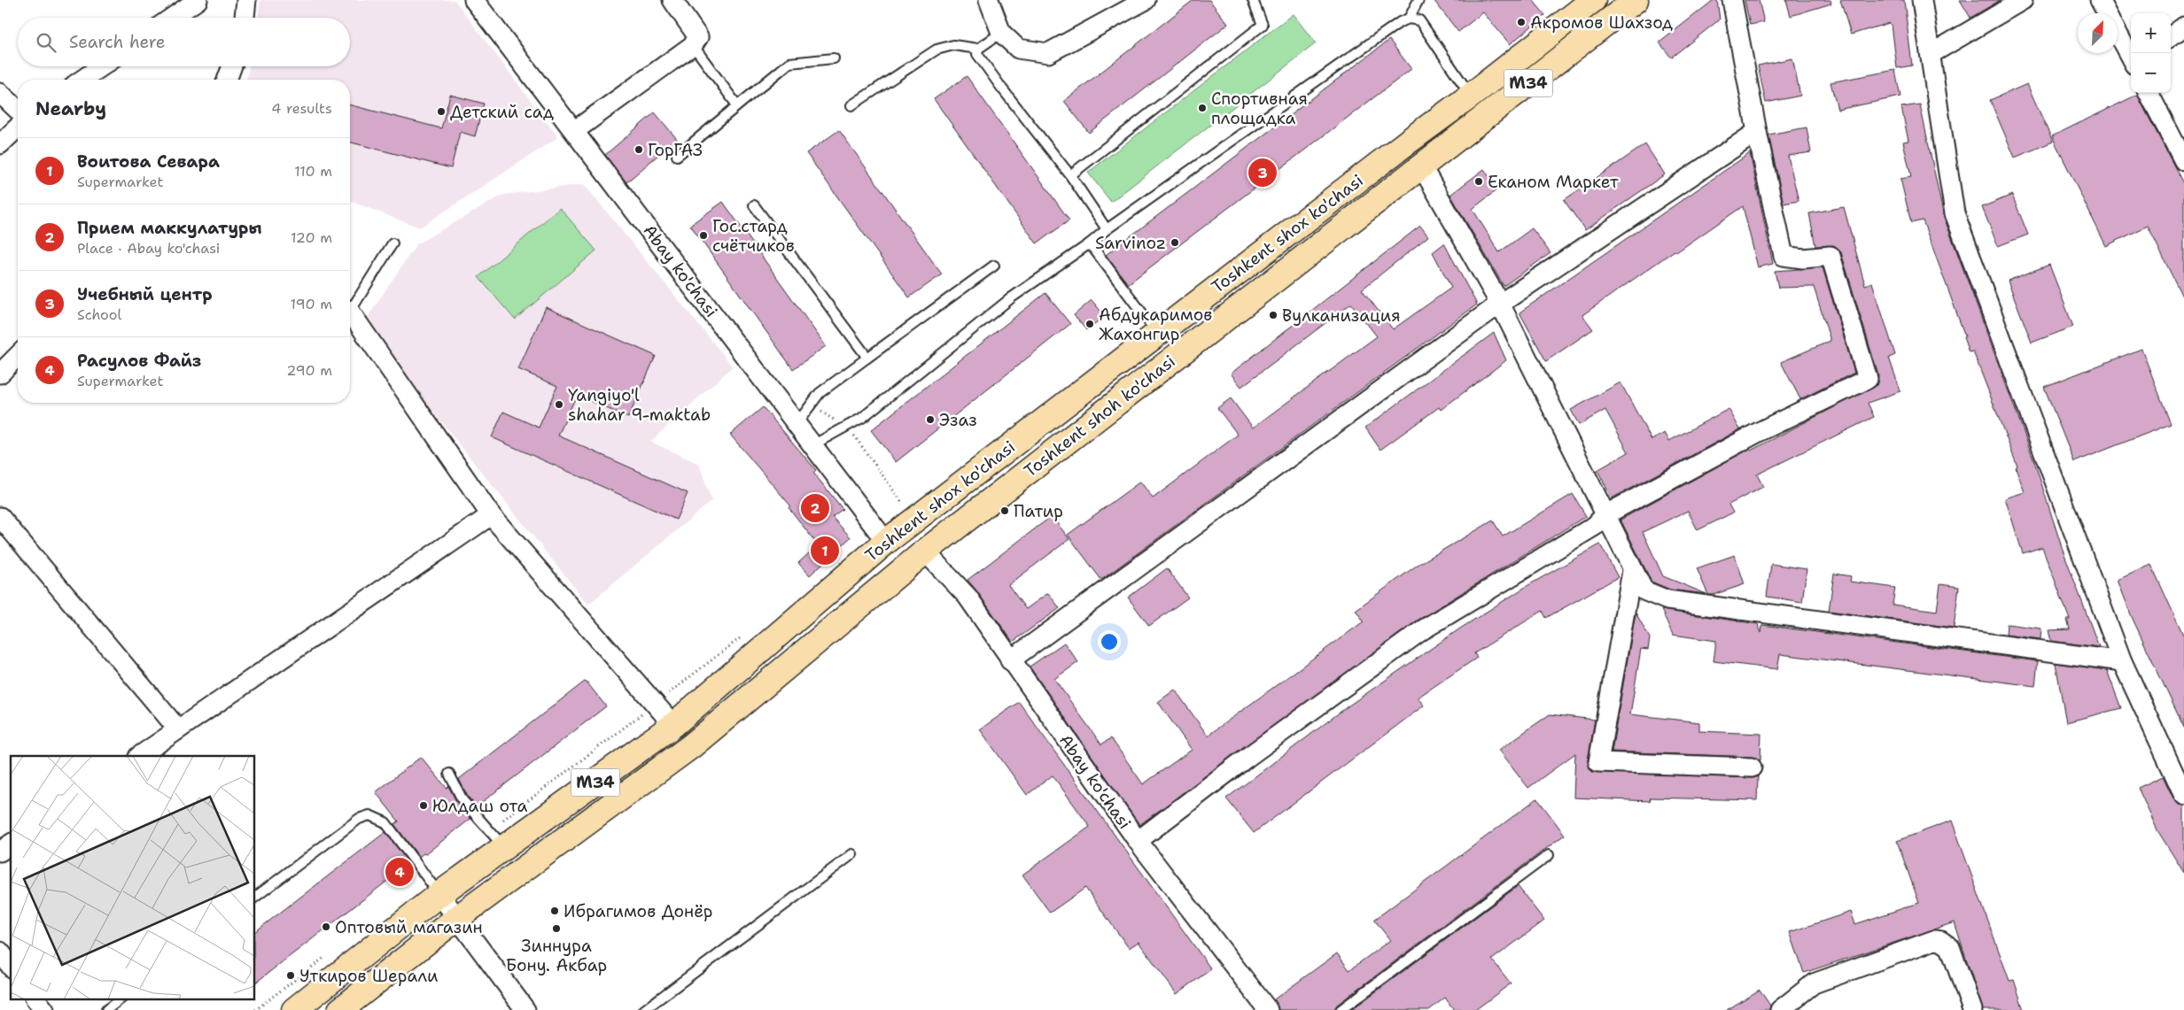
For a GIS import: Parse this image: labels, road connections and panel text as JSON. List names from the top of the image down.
{
  "streets": {
    "main road": ["M34", "Toshkent shox ko'chasi", "Toshkent shoh ko'chasi"],
    "street": ["Abay ko'chasi"]
  },
  "crossings": [
    ["M34", "Toshkent shoh ko'chasi"],
    ["Toshkent shox ko'chasi", "Abay ko'chasi"],
    ["Toshkent shox ko'chasi", "Toshkent shoh ko'chasi"],
    ["Abay ko'chasi", "Toshkent shoh ko'chasi"]
  ],
  "places": [
    "Акромов Шахзод",
    "Спортивная площадка",
    "Детский сад",
    "ГорГАЗ",
    "Еканом Маркет",
    "Гос.стард счётчиков",
    "Sarvinoz",
    "Вулканизация",
    "Абдукаримов Жахонгир",
    "Yangiyo'l shahar 9-maktab",
    "Эзаз",
    "Патир",
    "Юлдаш ота",
    "Ибрагимов Донёр",
    "Оптовый магазин",
    "Зиннура Бону. Акбар",
    "Уткиров Шерали"
  ],
  "north": "top right",
  "page": {
    "map_buttons": ["+", "−"],
    "search": "Search here",
    "heading": ["Nearby", "4 results"],
    "list": [
      {
        "mark": "1",
        "name": "Воитова Севара",
        "note": "Supermarket",
        "value": "110 m"
      },
      {
        "mark": "2",
        "name": "Прием маккулатуры",
        "note": "Place · Abay ko'chasi",
        "value": "120 m"
      },
      {
        "mark": "3",
        "name": "Учебный центр",
        "note": "School",
        "value": "190 m"
      },
      {
        "mark": "4",
        "name": "Расулов Файз",
        "note": "Supermarket",
        "value": "290 m"
      }
    ],
    "pins": [
      "3",
      "2",
      "1",
      "4"
    ]
  }
}
